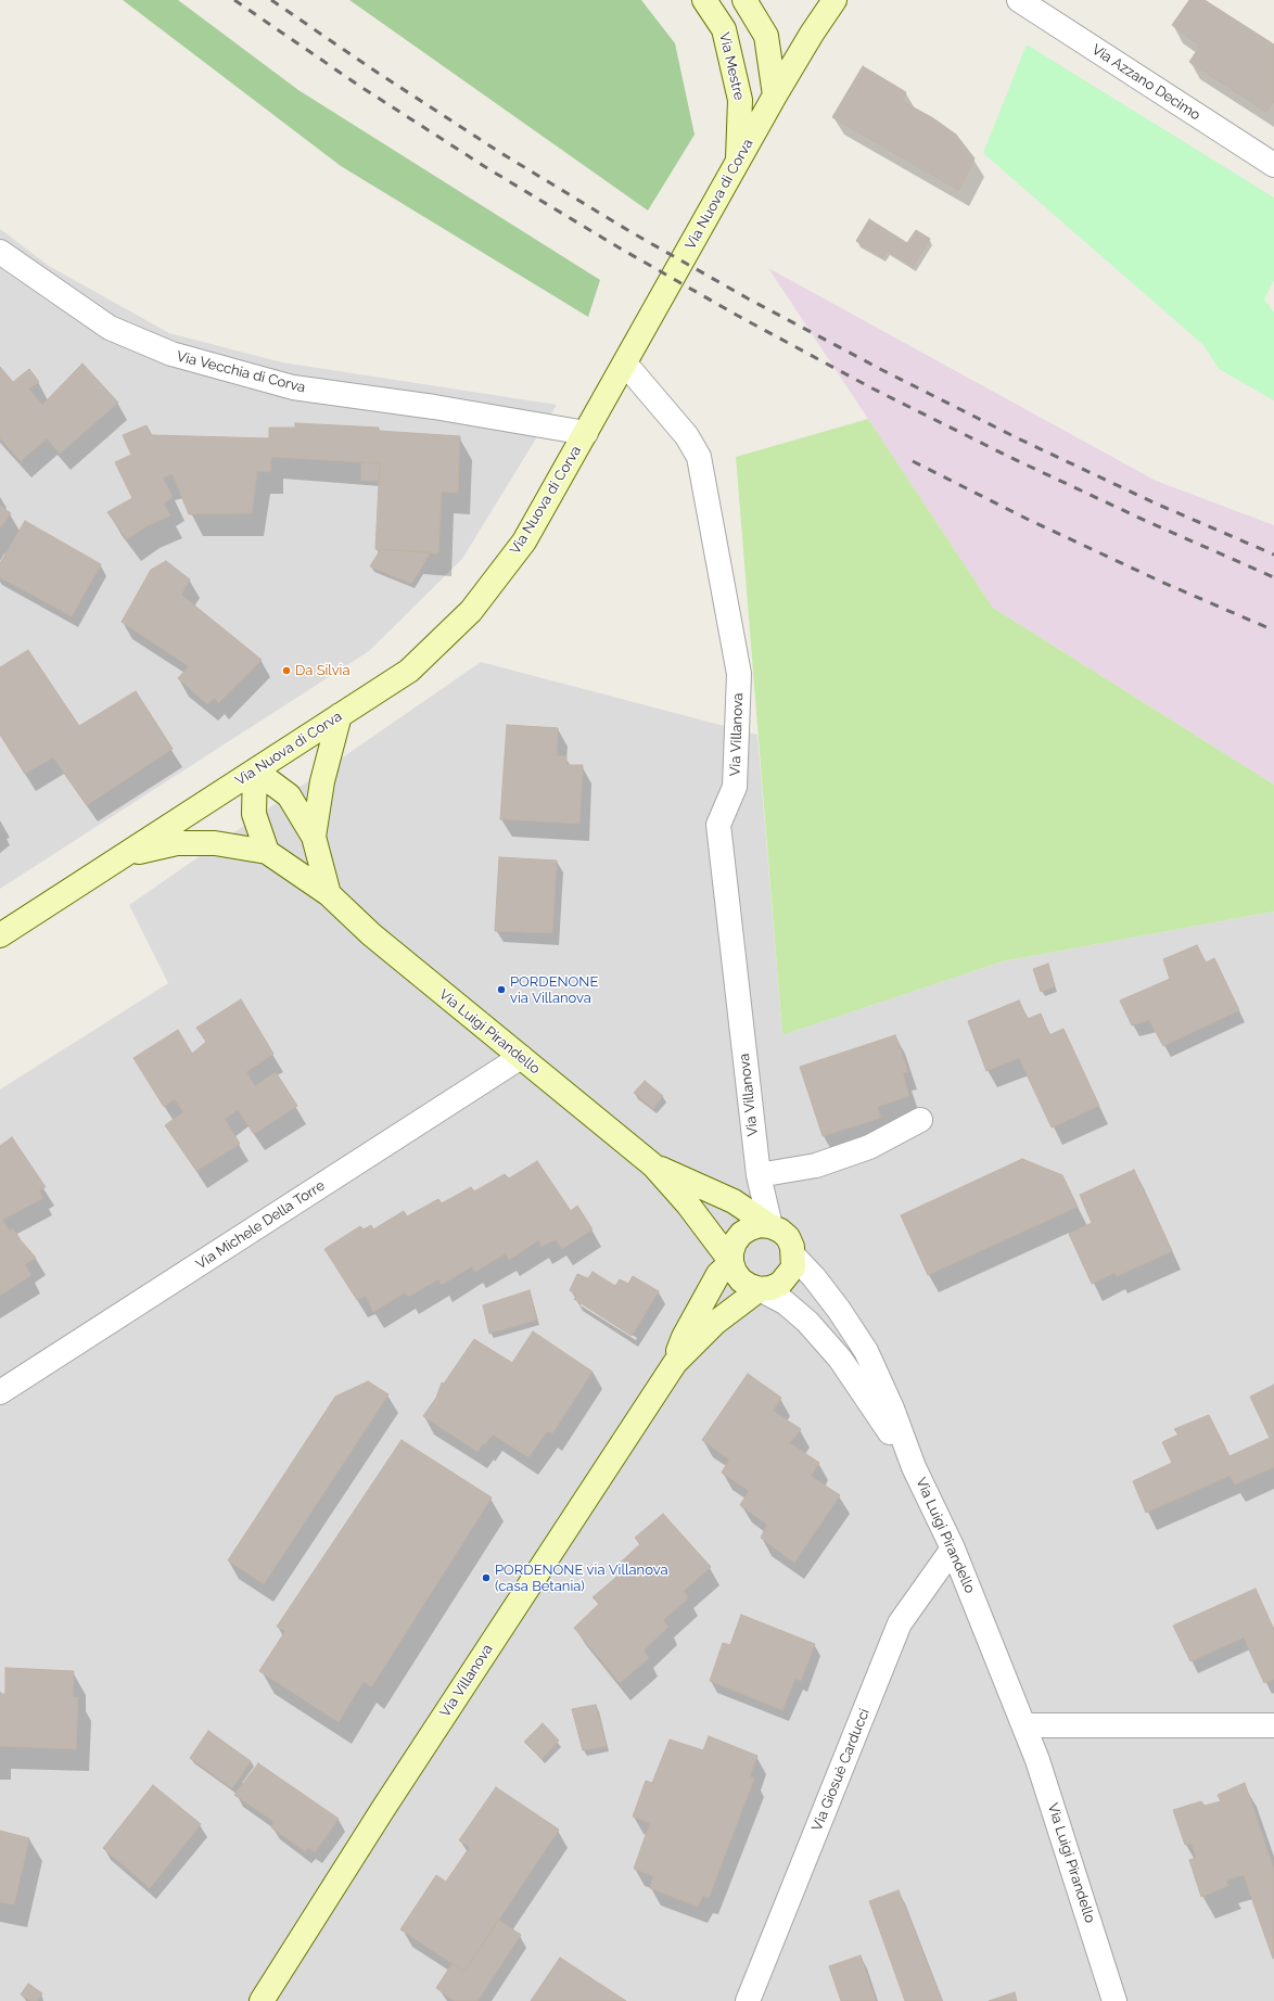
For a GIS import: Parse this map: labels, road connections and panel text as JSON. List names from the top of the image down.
{
  "streets": {
    "street": [
      "Via Mestre",
      "Via Azzano Decimo",
      "Via Nuova di Corva",
      "Via Vecchia di Corva",
      "Via Villanova",
      "Via Luigi Pirandello",
      "Via Michele Della Torre",
      "Via Giosuè Carducci"
    ]
  },
  "crossings": [
    ["Via Mestre", "Via Nuova di Corva"],
    ["Via Nuova di Corva", "Via Vecchia di Corva"],
    ["Via Nuova di Corva", "Via Villanova"],
    ["Via Nuova di Corva", "Via Luigi Pirandello"],
    ["Via Villanova", "Via Luigi Pirandello"],
    ["Via Luigi Pirandello", "Via Michele Della Torre"],
    ["Via Luigi Pirandello", "Via Giosuè Carducci"]
  ],
  "places": ["Da Silvia", "PORDENONE via Villanova", "PORDENONE via Villanova (casa Betania)"]
}
